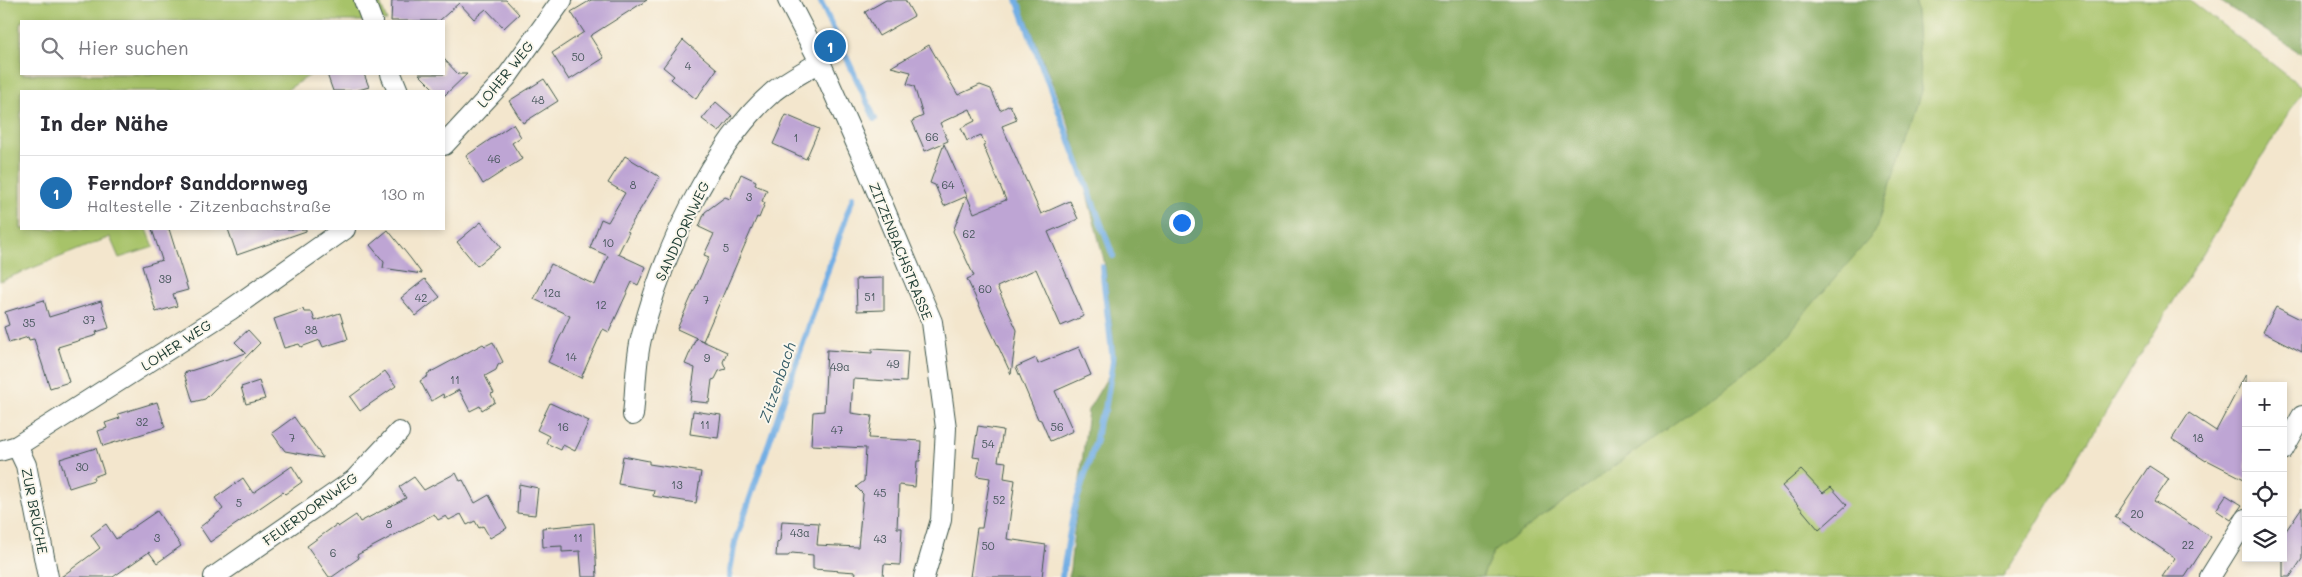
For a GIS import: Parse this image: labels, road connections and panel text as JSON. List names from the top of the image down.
{
  "streets": {
    "street": [
      "LOHER WEG",
      "SANDDORNWEG",
      "ZITZENBACHSTRASSE",
      "FEUERDORNWEG",
      "ZUR BRÜCHE"
    ]
  },
  "crossings": [
    ["LOHER WEG", "ZUR BRÜCHE"],
    ["SANDDORNWEG", "ZITZENBACHSTRASSE"]
  ],
  "water": ["Zitzenbach"],
  "house_numbers": [
    "50",
    "4",
    "48",
    "66",
    "1",
    "46",
    "8",
    "64",
    "3",
    "62",
    "10",
    "5",
    "39",
    "60",
    "12a",
    "51",
    "42",
    "7",
    "12",
    "37",
    "35",
    "38",
    "14",
    "9",
    "49",
    "49a",
    "11",
    "32",
    "11",
    "16",
    "56",
    "47",
    "7",
    "18",
    "54",
    "30",
    "13",
    "45",
    "52",
    "5",
    "20",
    "8",
    "43a",
    "3",
    "11",
    "43",
    "22",
    "50",
    "6"
  ],
  "page": {
    "search": "Hier suchen",
    "pins": "1",
    "heading": "In der Nähe",
    "list": [
      {
        "mark": "1",
        "name": "Ferndorf Sanddornweg",
        "note": "Haltestelle · Zitzenbachstraße",
        "value": "130 m"
      }
    ],
    "map_buttons": ["+", "−"]
  }
}
